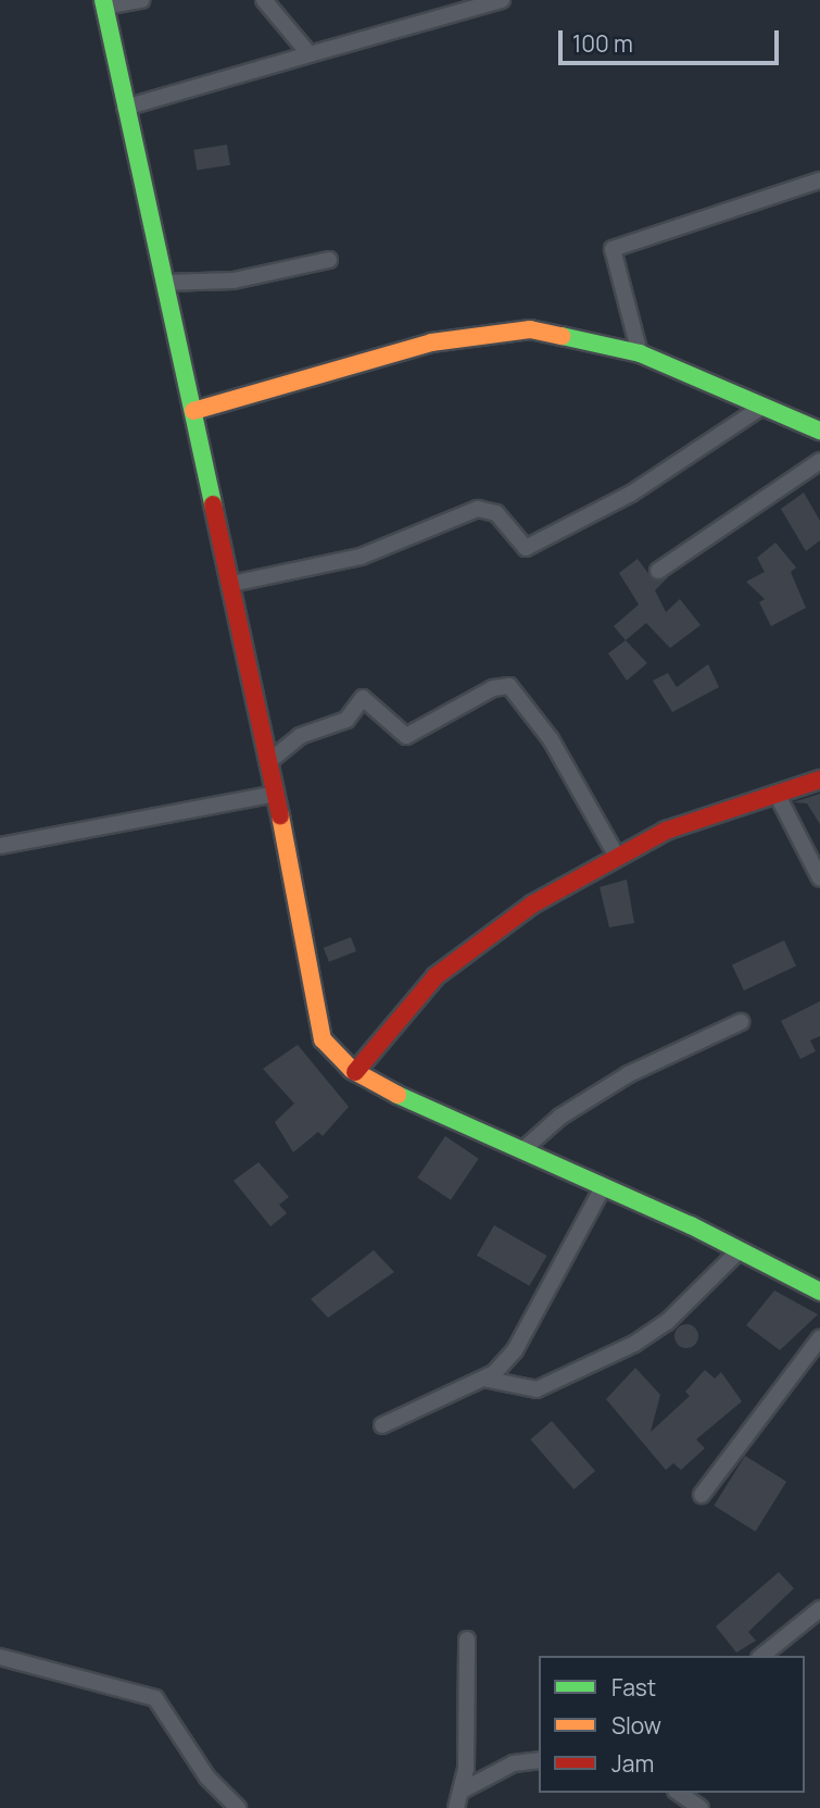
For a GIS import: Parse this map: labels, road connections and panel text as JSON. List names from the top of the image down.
{
  "legend": ["Fast", "Slow", "Jam"],
  "scale_bar": "100 m"
}
